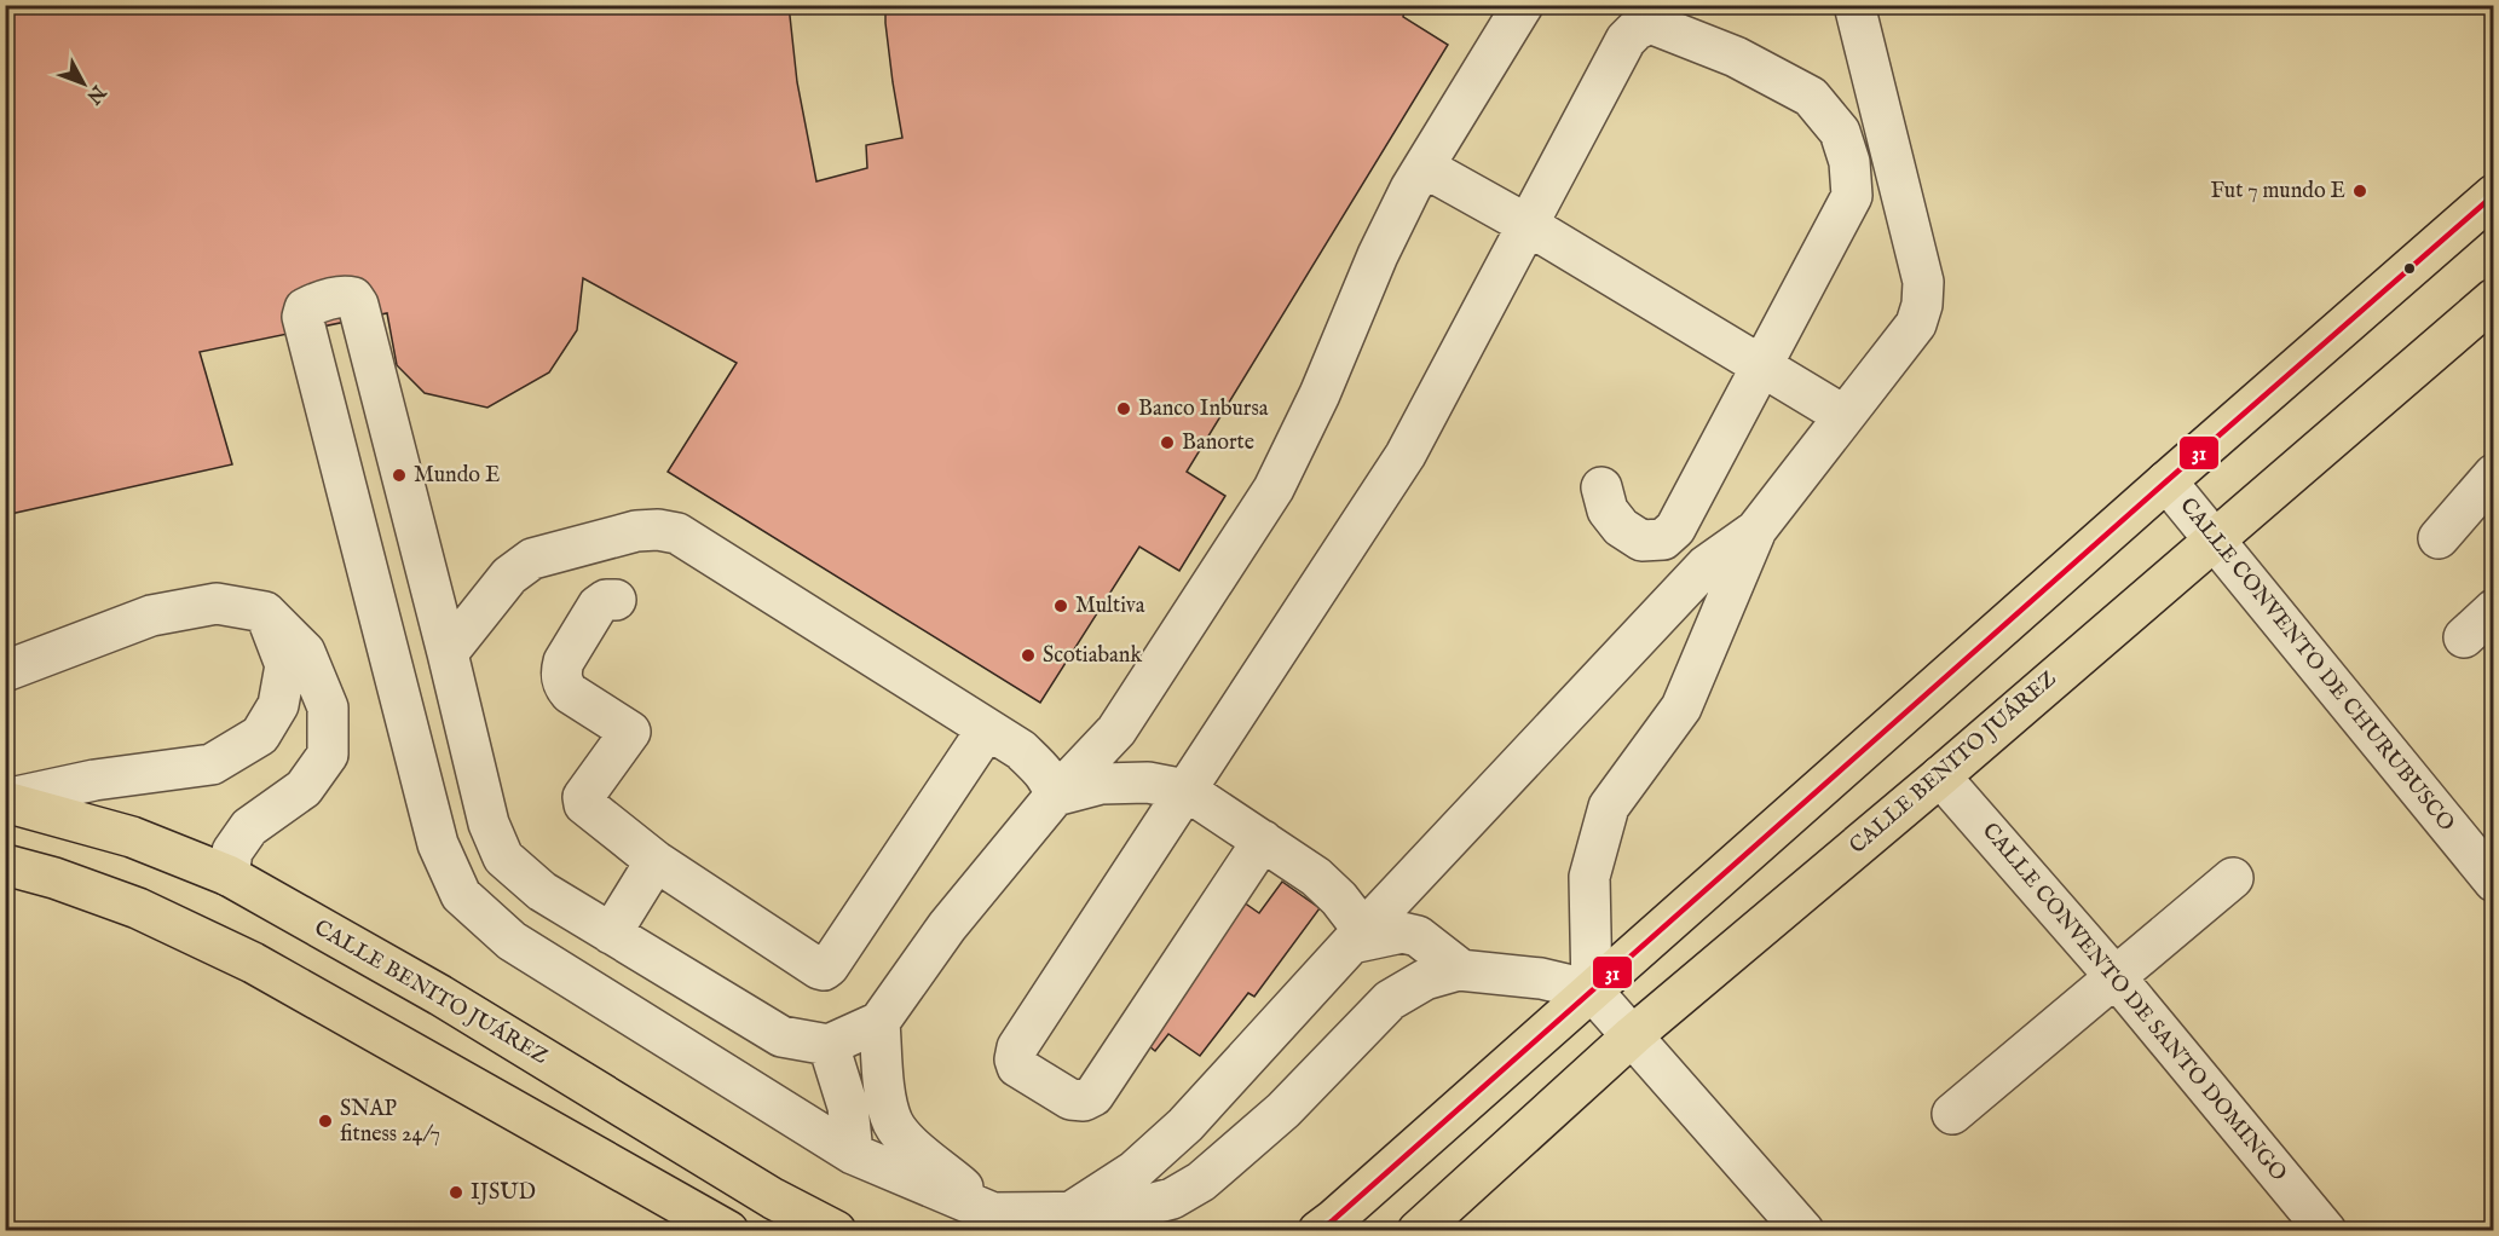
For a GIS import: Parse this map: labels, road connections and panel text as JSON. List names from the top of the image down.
{
  "streets": {
    "main road": ["CALLE BENITO JUÁREZ"],
    "street": ["CALLE CONVENTO DE CHURUBUSCO", "CALLE CONVENTO DE SANTO DOMINGO"]
  },
  "crossings": [
    ["CALLE CONVENTO DE CHURUBUSCO", "CALLE BENITO JUÁREZ"],
    ["CALLE BENITO JUÁREZ", "CALLE CONVENTO DE SANTO DOMINGO"]
  ],
  "places": [
    "Fut 7 mundo E",
    "Banco Inbursa",
    "Banorte",
    "Mundo E",
    "Multiva",
    "Scotiabank",
    "SNAP fitness 24/7",
    "IJSUD"
  ],
  "lines": ["transit line 31"],
  "north": "bottom right"
}
